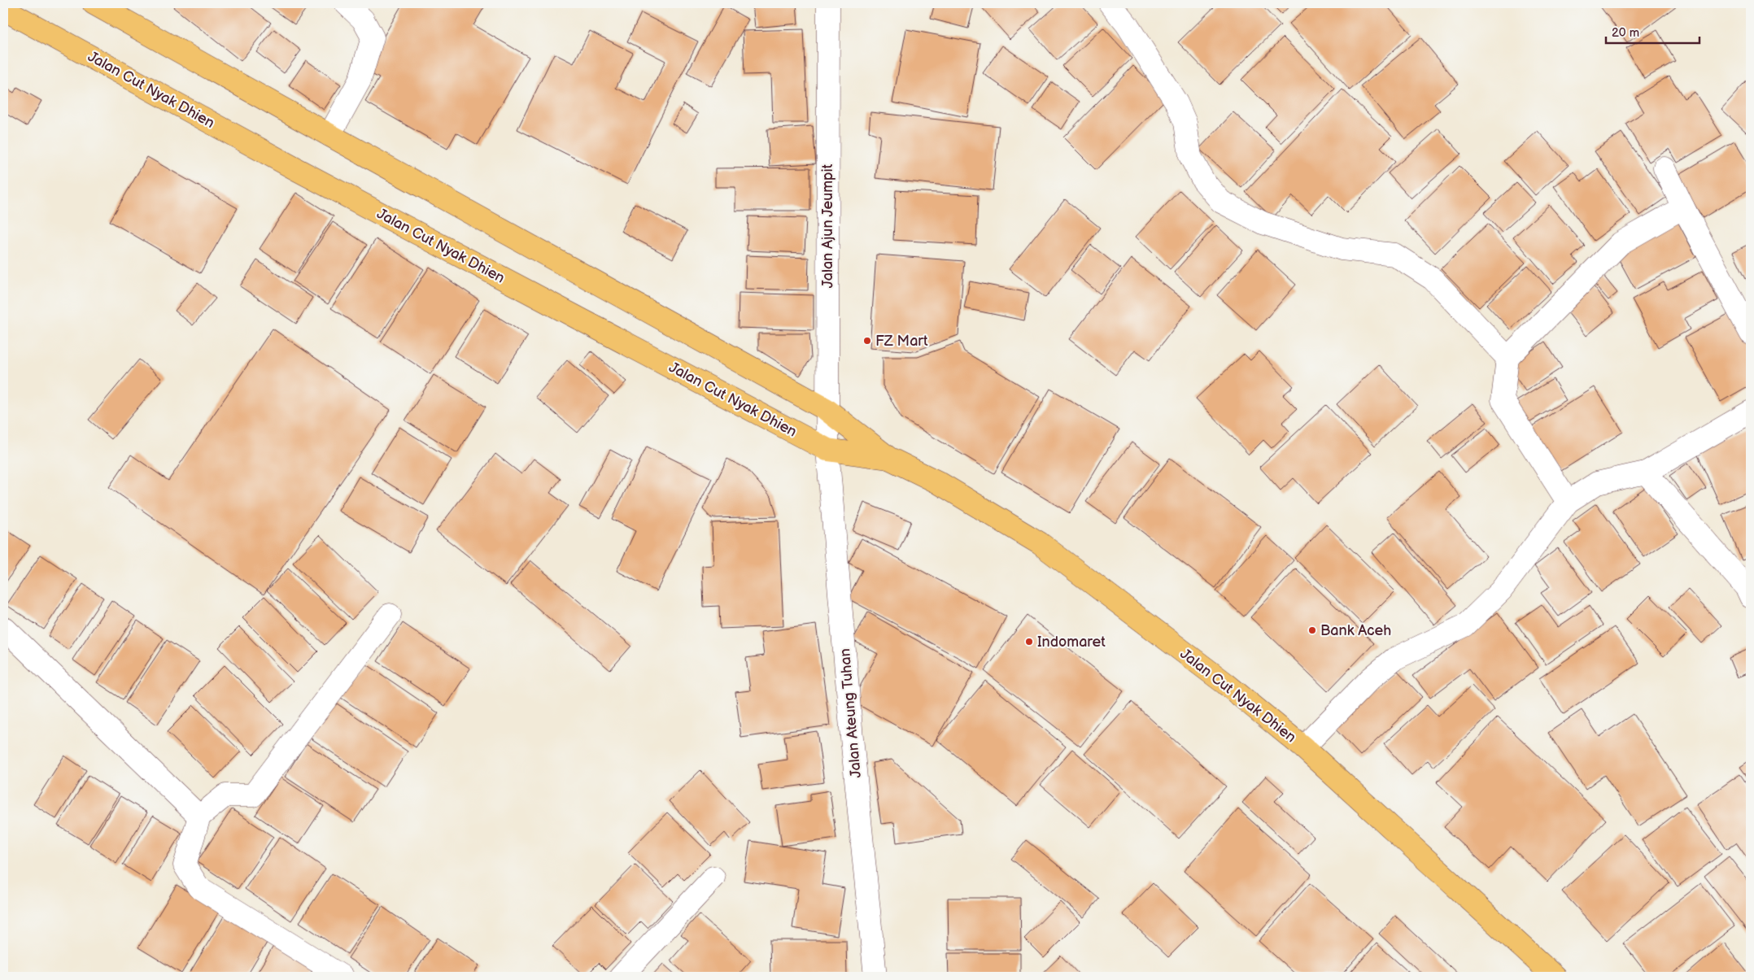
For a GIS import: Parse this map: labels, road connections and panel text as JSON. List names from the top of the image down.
{
  "streets": {
    "highway": ["Jalan Cut Nyak Dhien"],
    "street": ["Jalan Ajun Jeumpit", "Jalan Ateung Tuhan"]
  },
  "crossings": [
    ["Jalan Cut Nyak Dhien", "Jalan Ajun Jeumpit"],
    ["Jalan Cut Nyak Dhien", "Jalan Ateung Tuhan"],
    ["Jalan Ajun Jeumpit", "Jalan Ateung Tuhan"]
  ],
  "places": ["FZ Mart", "Bank Aceh", "Indomaret"],
  "scale_bar": "20 m"
}
